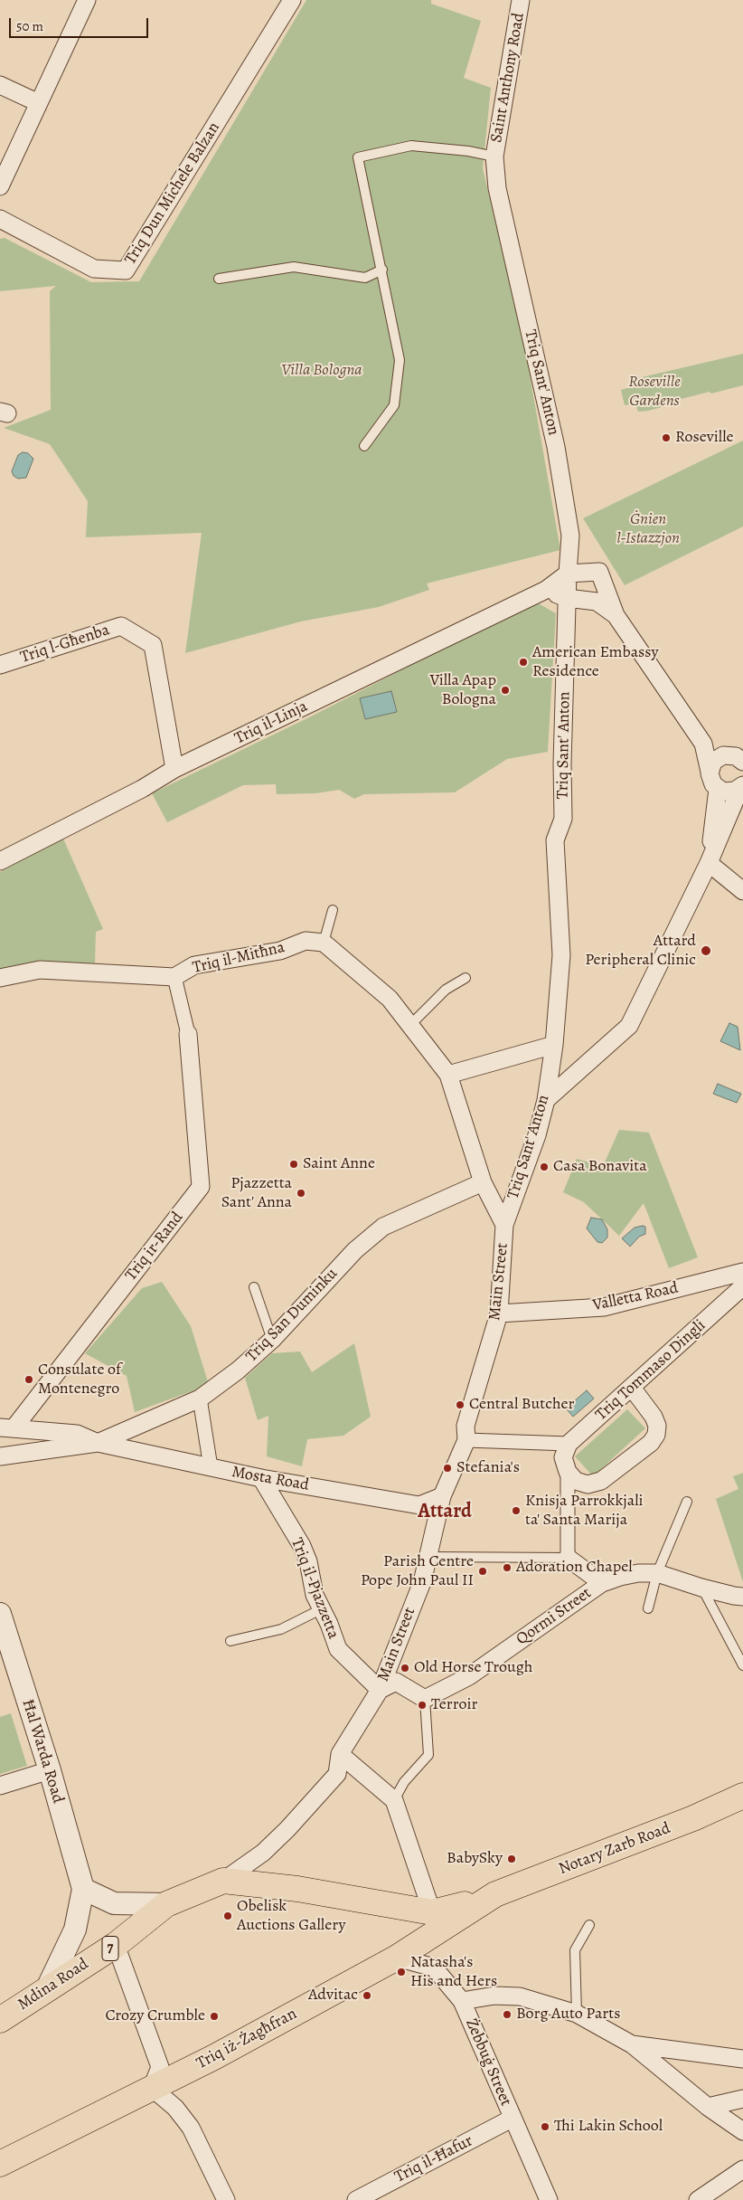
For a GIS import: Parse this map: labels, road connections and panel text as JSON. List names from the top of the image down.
{
  "streets": {
    "highway": [
      "Notary Zarb Road",
      "7",
      "Mdina Road",
      "Triq iż-Żagħfran"
    ],
    "street": [
      "Saint Anthony Road",
      "Triq Dun Michele Balzan",
      "Triq Sant' Anton",
      "Triq l-Għenba",
      "Triq il-Linja",
      "Triq il-Mitħna",
      "Triq ir-Rand",
      "Main Street",
      "Valletta Road",
      "Triq San Duminku",
      "Triq Tommaso Dingli",
      "Mosta Road",
      "Triq il-Pjazzetta",
      "Qormi Street",
      "Ħal Warda Road",
      "Żebbuġ Street",
      "Triq il-Ħafur"
    ]
  },
  "crossings": [
    ["Saint Anthony Road", "Triq Sant' Anton"],
    ["Triq Sant' Anton", "Triq il-Linja"],
    ["Triq Sant' Anton", "Main Street"],
    ["Triq l-Għenba", "Triq il-Linja"],
    ["Triq ir-Rand", "Mosta Road"],
    ["Main Street", "Valletta Road"],
    ["Main Street", "Mosta Road"],
    ["Main Street", "Triq il-Pjazzetta"],
    ["Main Street", "7"],
    ["Main Street", "Mdina Road"],
    ["Triq San Duminku", "Mosta Road"],
    ["Mosta Road", "Triq il-Pjazzetta"],
    ["Ħal Warda Road", "Mdina Road"],
    ["Notary Zarb Road", "7"],
    ["Notary Zarb Road", "Triq iż-Żagħfran"],
    ["7", "Mdina Road"],
    ["7", "Triq iż-Żagħfran"],
    ["Triq iż-Żagħfran", "Żebbuġ Street"],
    ["Żebbuġ Street", "Triq il-Ħafur"]
  ],
  "districts": ["Attard"],
  "parks": ["Villa Bologna", "Roseville Gardens", "Ġnien l-Istazzjon"],
  "places": [
    "Roseville",
    "American Embassy Residence",
    "Villa Apap Bologna",
    "Attard Peripheral Clinic",
    "Saint Anne",
    "Casa Bonavita",
    "Pjazzetta Sant' Anna",
    "Consulate of Montenegro",
    "Central Butcher",
    "Stefania's",
    "Knisja Parrokkjali ta' Santa Marija",
    "Adoration Chapel",
    "Parish Centre Pope John Paul II",
    "Old Horse Trough",
    "Terroir",
    "BabySky",
    "Obelisk Auctions Gallery",
    "Natasha's His and Hers",
    "Advitac",
    "Borg Auto Parts",
    "Crozy Crumble",
    "Thi Lakin School"
  ],
  "scale_bar": "50 m"
}
